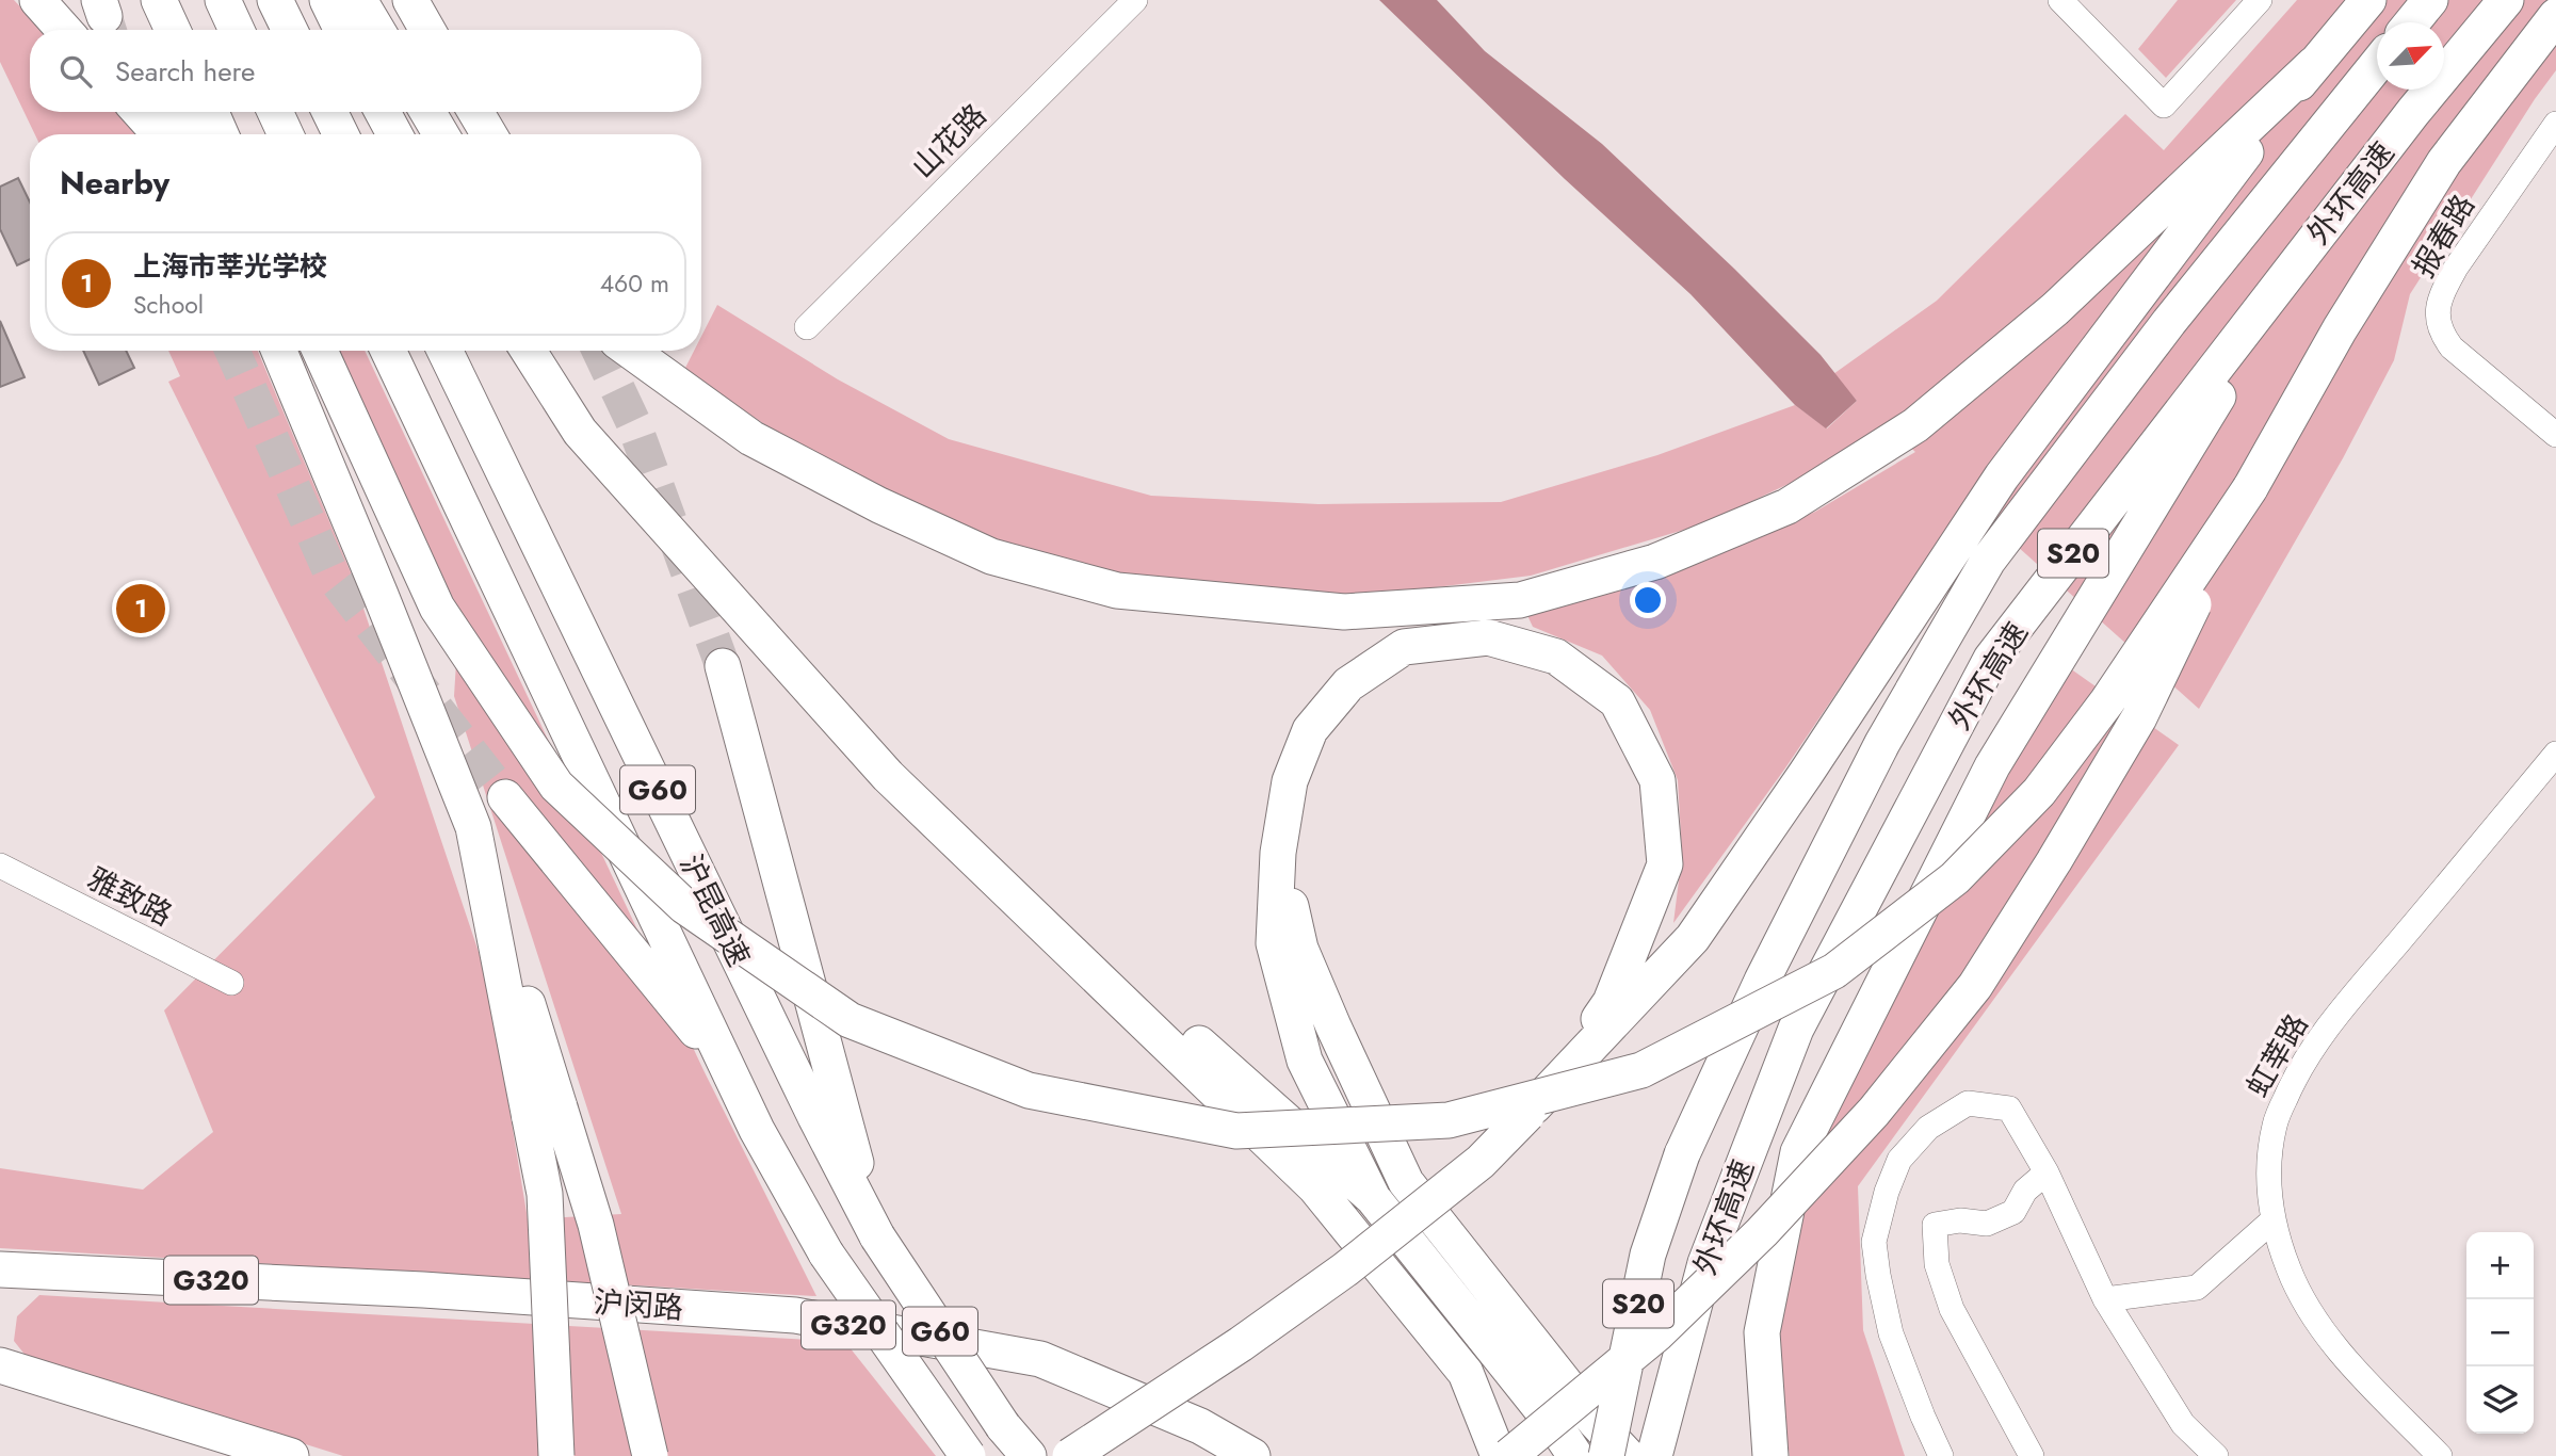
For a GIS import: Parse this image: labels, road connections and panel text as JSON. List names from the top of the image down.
{
  "streets": {
    "highway": [
      "外环高速",
      "S20",
      "G60",
      "沪昆高速",
      "G320",
      "沪闵路"
    ],
    "street": [
      "山花路",
      "报春路",
      "雅致路",
      "虹莘路"
    ]
  },
  "north": "top right",
  "page": {
    "search": "Search here",
    "heading": "Nearby",
    "list": [
      {
        "mark": "1",
        "name": "上海市莘光学校",
        "note": "School",
        "value": "460 m"
      }
    ],
    "pins": "1",
    "map_buttons": ["+", "−"]
  }
}
